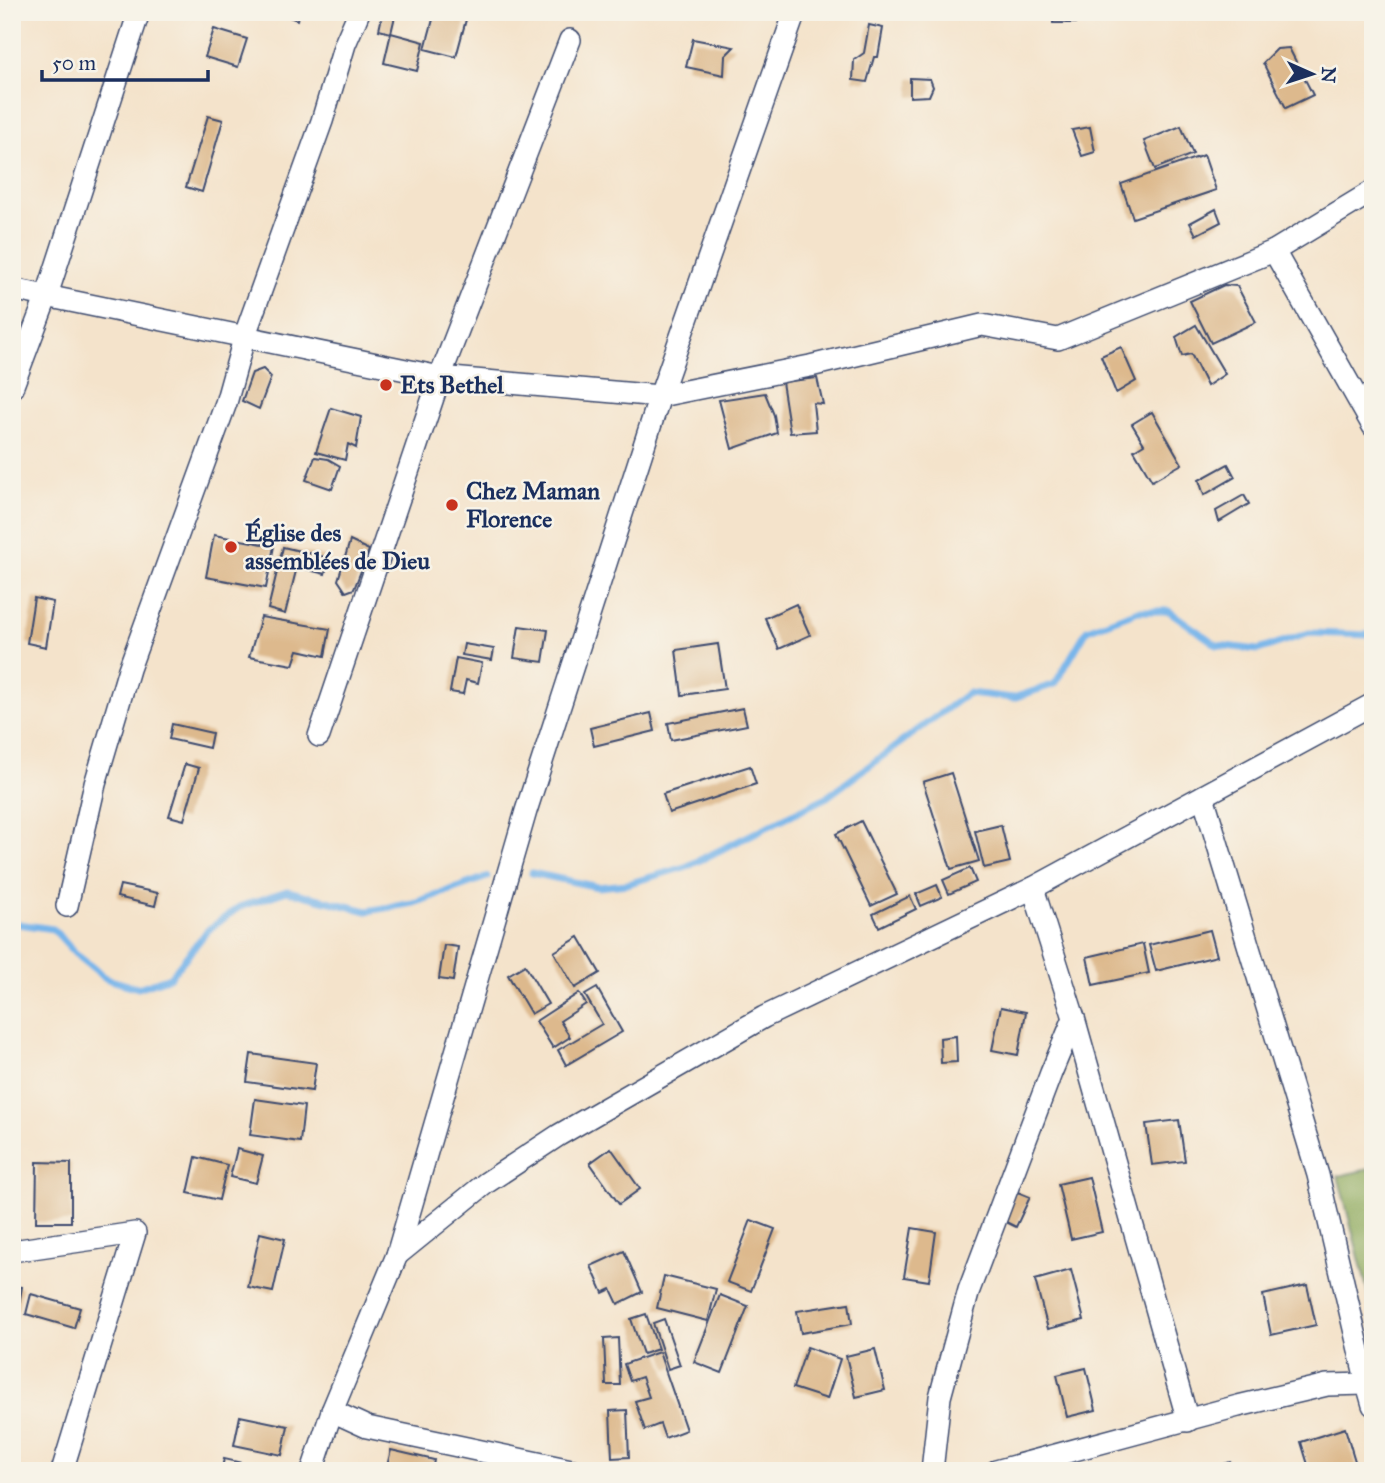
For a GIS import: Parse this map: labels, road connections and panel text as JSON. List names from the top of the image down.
{
  "places": ["Ets Bethel", "Chez Maman Florence", "Église des assemblées de Dieu"],
  "scale_bar": "50 m",
  "north": "right"
}
